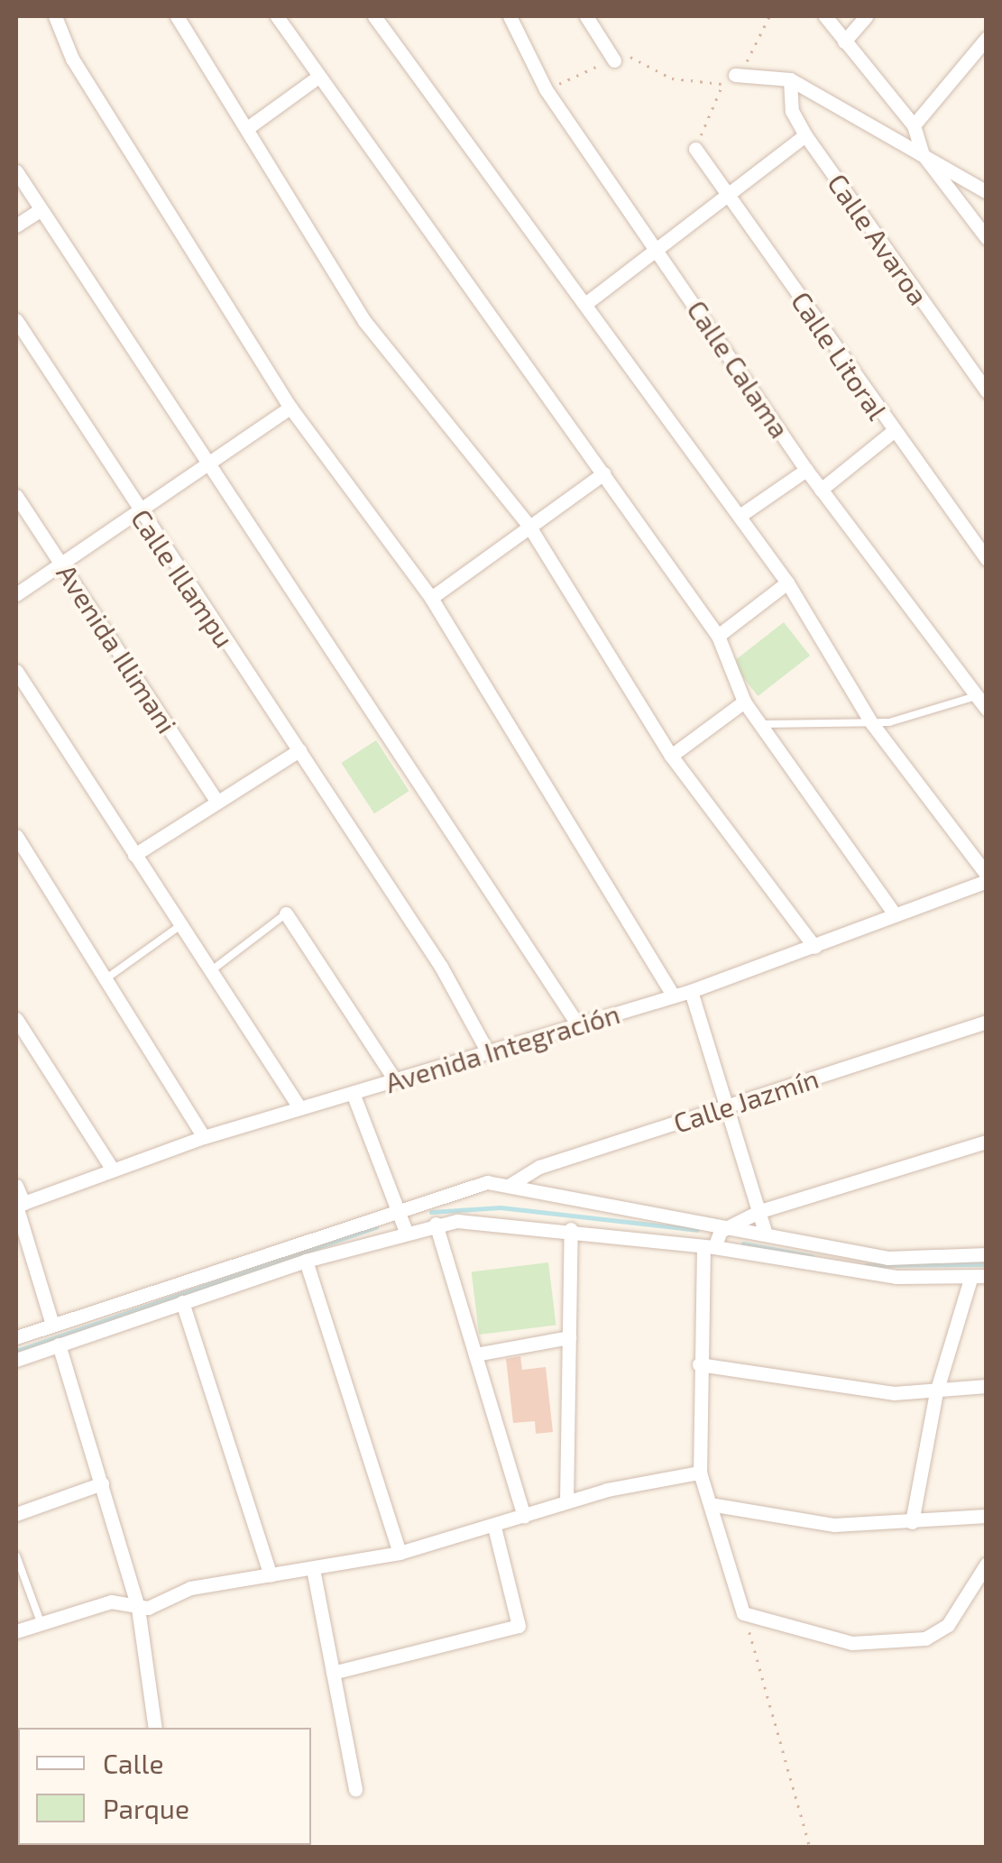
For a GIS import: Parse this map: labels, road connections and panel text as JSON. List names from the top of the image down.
{
  "streets": {
    "street": [
      "Calle Avaroa",
      "Calle Litoral",
      "Calle Calama",
      "Calle Illampu",
      "Avenida Illimani",
      "Avenida Integración",
      "Calle Jazmín"
    ]
  },
  "crossings": [
    ["Calle Illampu", "Avenida Integración"]
  ],
  "legend": ["Calle", "Parque"]
}
